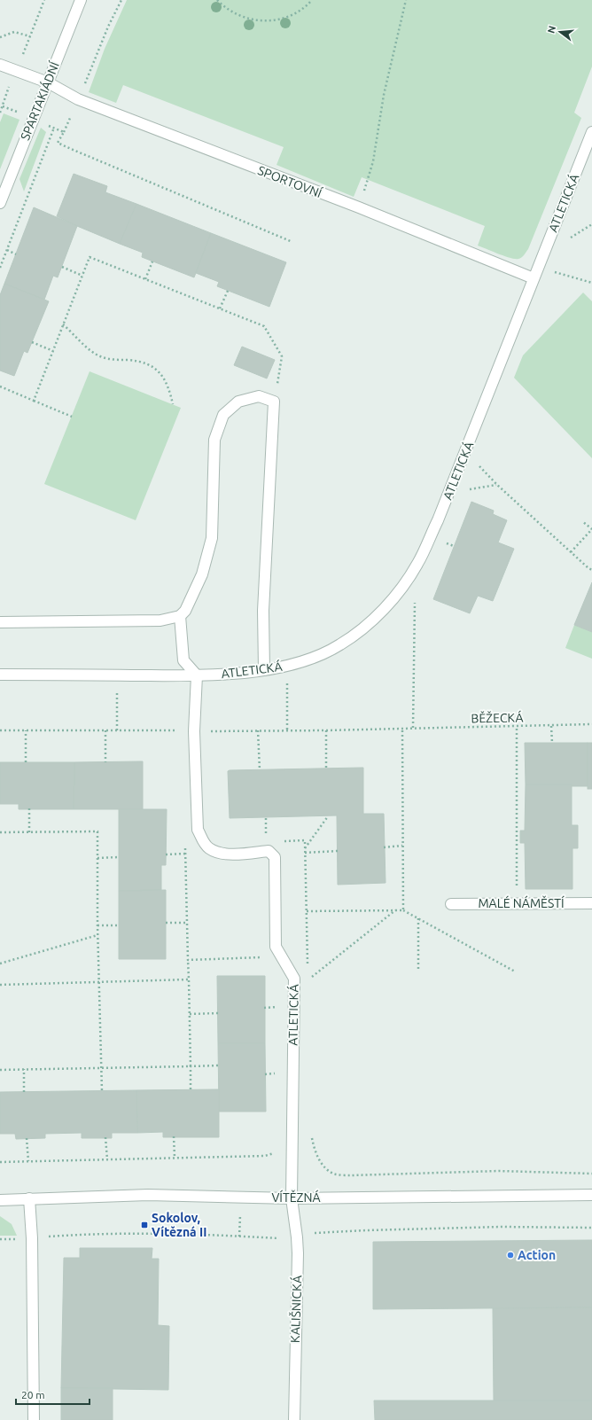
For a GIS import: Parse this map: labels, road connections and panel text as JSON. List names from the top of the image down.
{
  "streets": {
    "street": [
      "SPARTAKIÁDNÍ",
      "SPORTOVNÍ",
      "ATLETICKÁ",
      "MALÉ NÁMĚSTÍ",
      "VÍTĚZNÁ",
      "KALIŠNICKÁ"
    ],
    "path": ["BĚŽECKÁ"]
  },
  "crossings": [
    ["SPARTAKIÁDNÍ", "SPORTOVNÍ"],
    ["SPORTOVNÍ", "ATLETICKÁ"],
    ["ATLETICKÁ", "VÍTĚZNÁ"],
    ["ATLETICKÁ", "KALIŠNICKÁ"],
    ["VÍTĚZNÁ", "KALIŠNICKÁ"]
  ],
  "places": {
    "transit": ["Sokolov, Vítězná II"],
    "other": ["Action"]
  },
  "scale_bar": "20 m",
  "north": "left"
}
